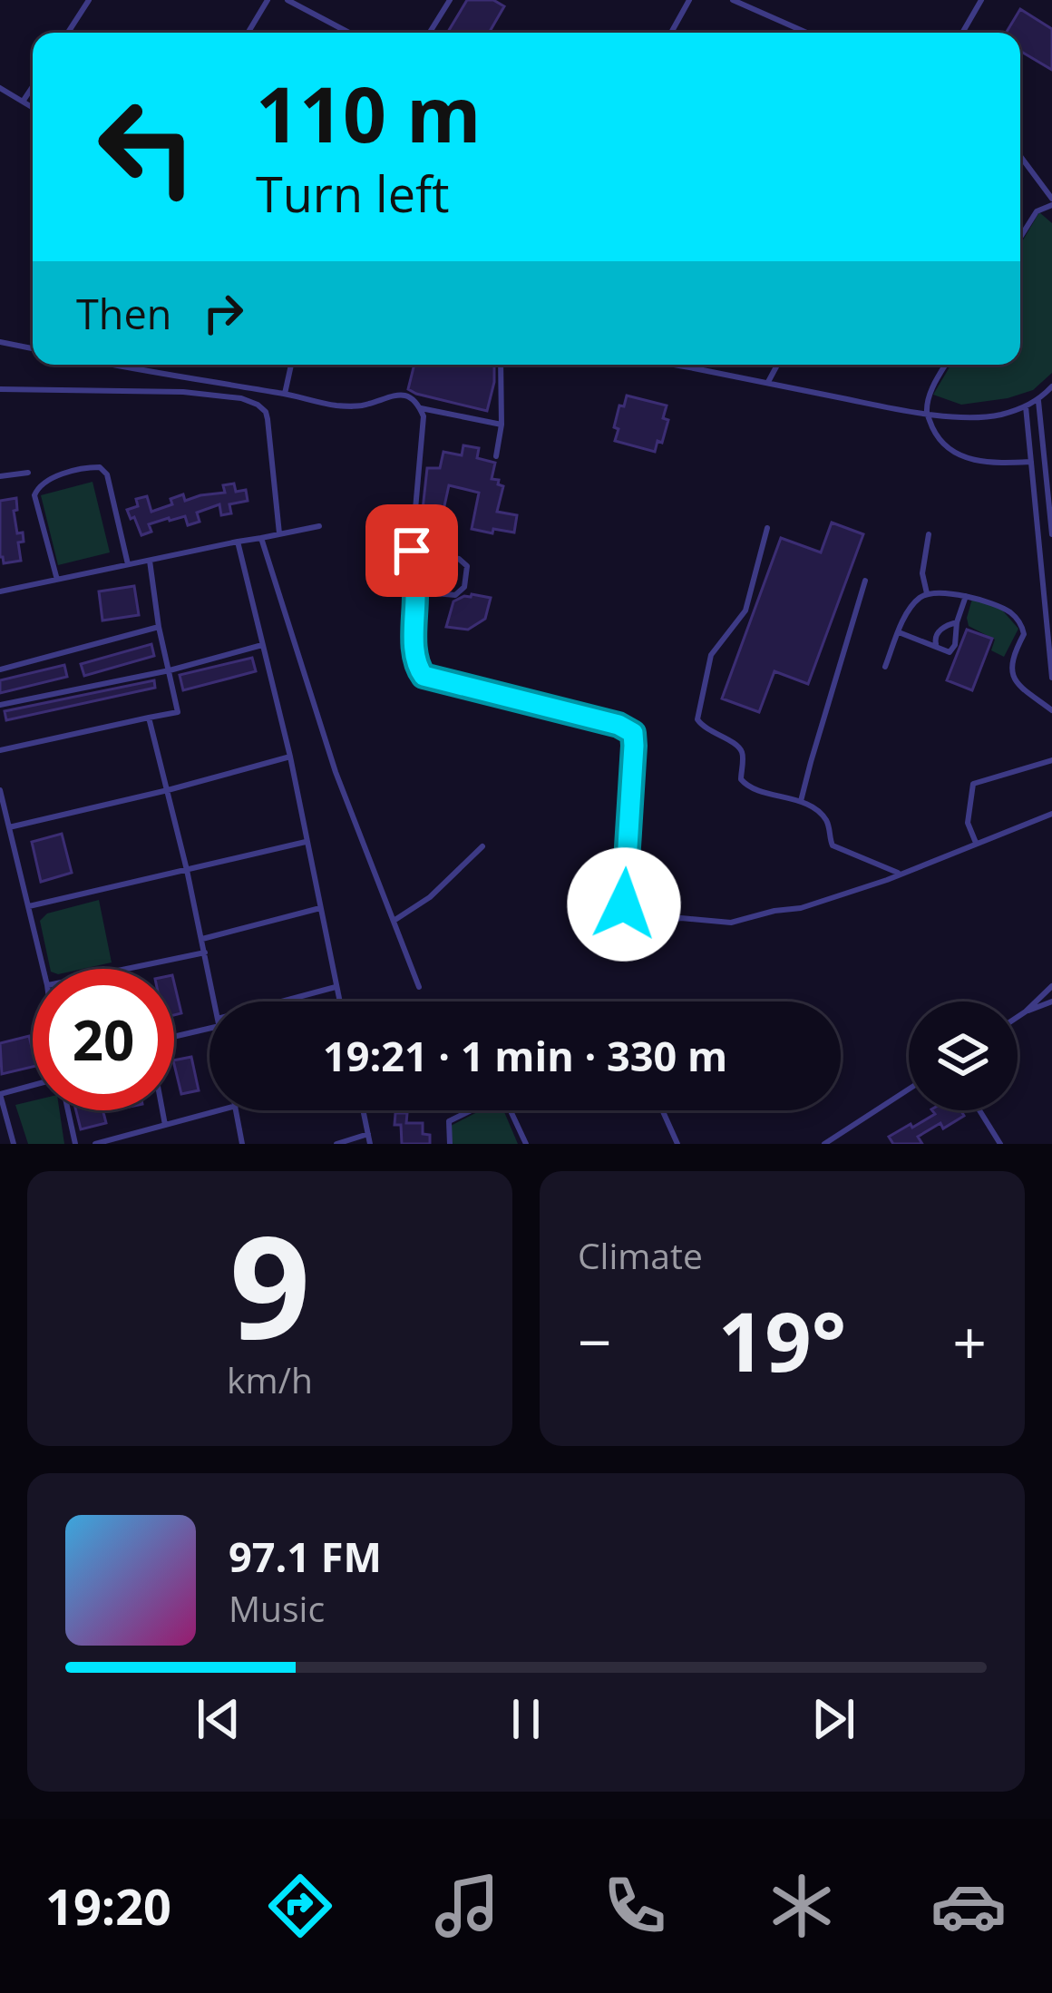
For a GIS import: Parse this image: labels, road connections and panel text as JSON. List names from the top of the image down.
{
  "page": {
    "turn": ["110 m", "Turn left"],
    "then": "Then",
    "limit": "20",
    "trip": "19:21 · 1 min · 330 m",
    "tile": [
      ["9", "km/h"],
      "Climate"
    ],
    "heat": ["−", "19°", "+"],
    "song": ["97.1 FM", "Music"],
    "tabs": "19:20"
  }
}
